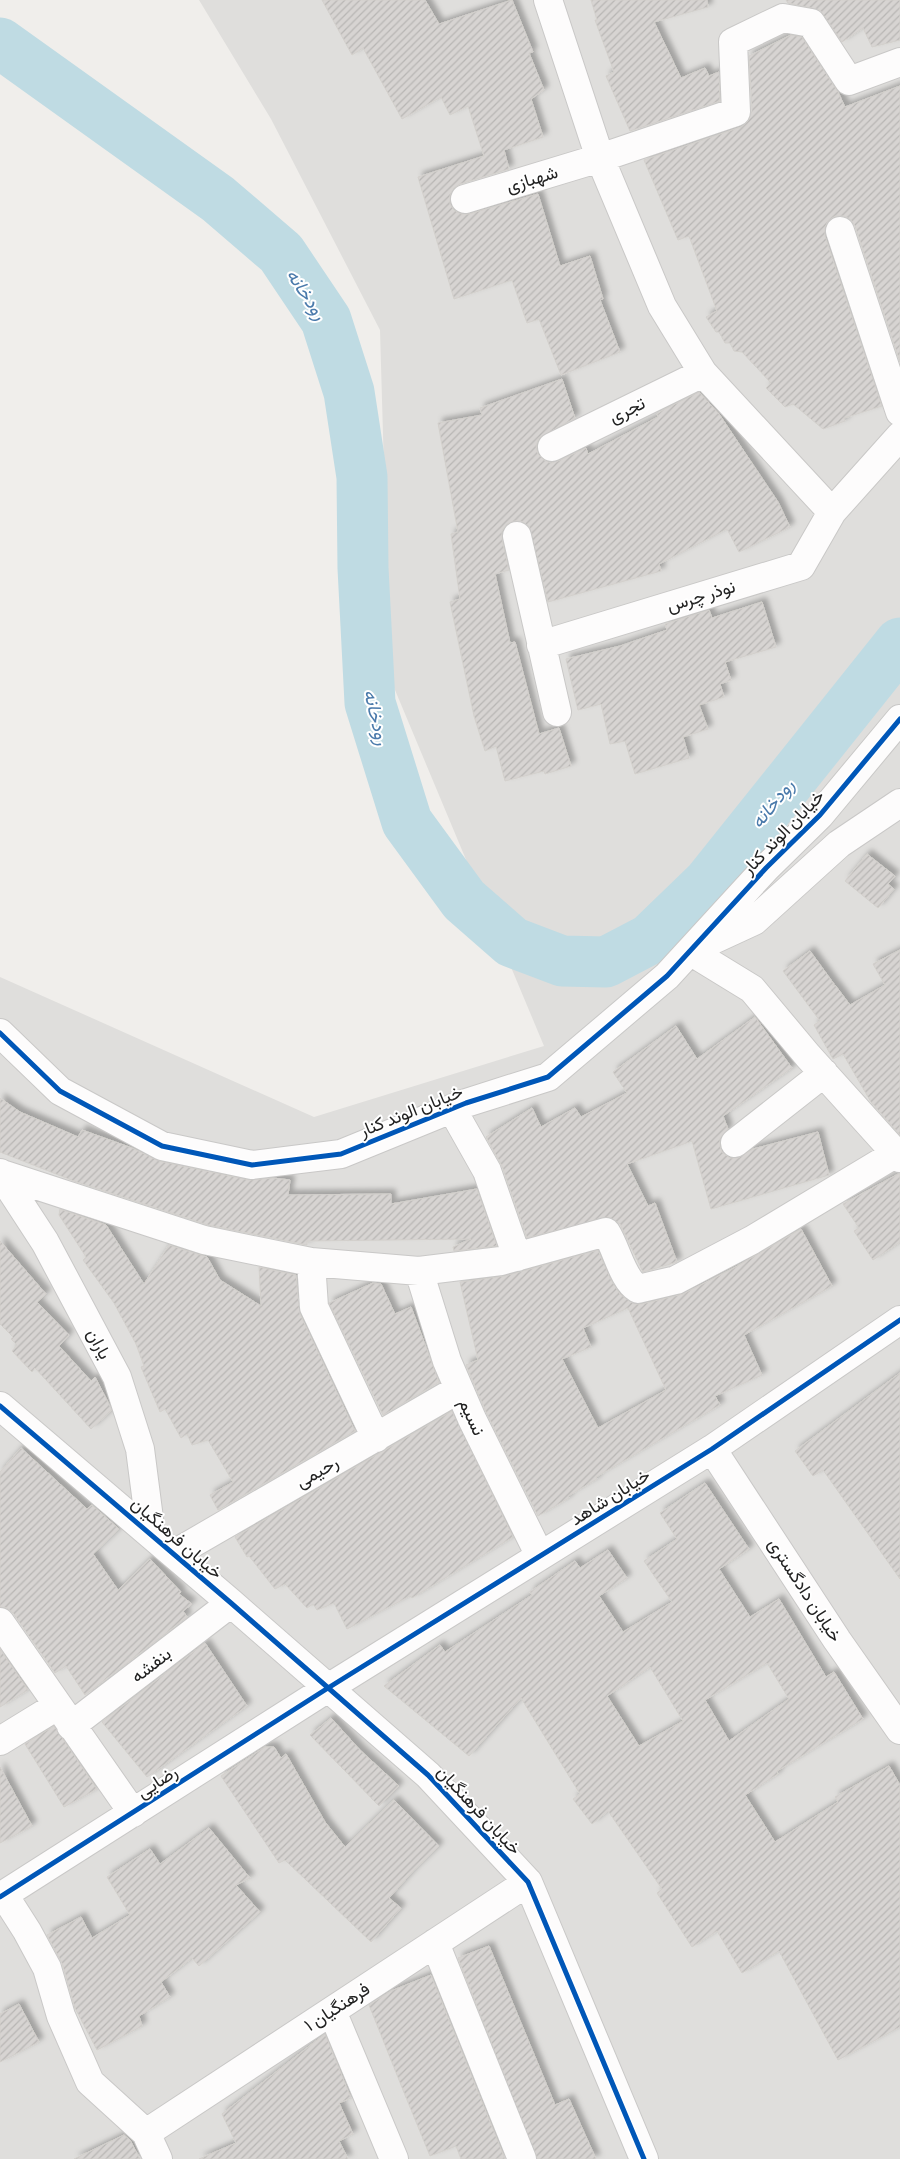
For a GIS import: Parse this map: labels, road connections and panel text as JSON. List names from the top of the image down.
{
  "streets": {
    "street": [
      "شهبازی",
      "تجری",
      "نوذر چرس",
      "خیابان الوند کنار",
      "یاران",
      "نسیم",
      "رحیمی",
      "خیابان شاهد",
      "خیابان فرهنگیان",
      "خیابان دادگستری",
      "بنفشه",
      "رضایی",
      "فرهنگیان ۱"
    ]
  },
  "crossings": [
    ["یاران", "خیابان فرهنگیان"],
    ["نسیم", "رحیمی"],
    ["نسیم", "خیابان شاهد"],
    ["رحیمی", "خیابان فرهنگیان"],
    ["خیابان شاهد", "خیابان فرهنگیان"],
    ["خیابان شاهد", "خیابان دادگستری"],
    ["خیابان شاهد", "رضایی"],
    ["خیابان فرهنگیان", "بنفشه"],
    ["خیابان فرهنگیان", "رضایی"],
    ["خیابان فرهنگیان", "فرهنگیان ۱"]
  ],
  "water": ["رودخانه"]
}
